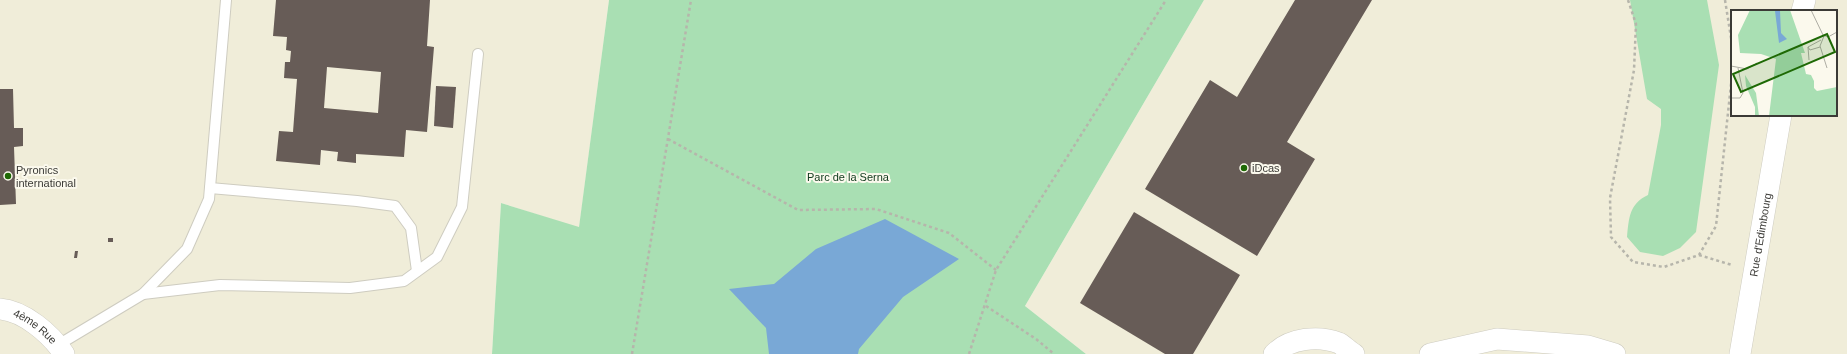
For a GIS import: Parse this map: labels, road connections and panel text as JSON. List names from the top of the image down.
{
  "streets": {
    "street": ["Rue d'Edimbourg", "4ème Rue"]
  },
  "parks": ["Parc de la Serna"],
  "places": ["iDcas", "Pyronics international"]
}
